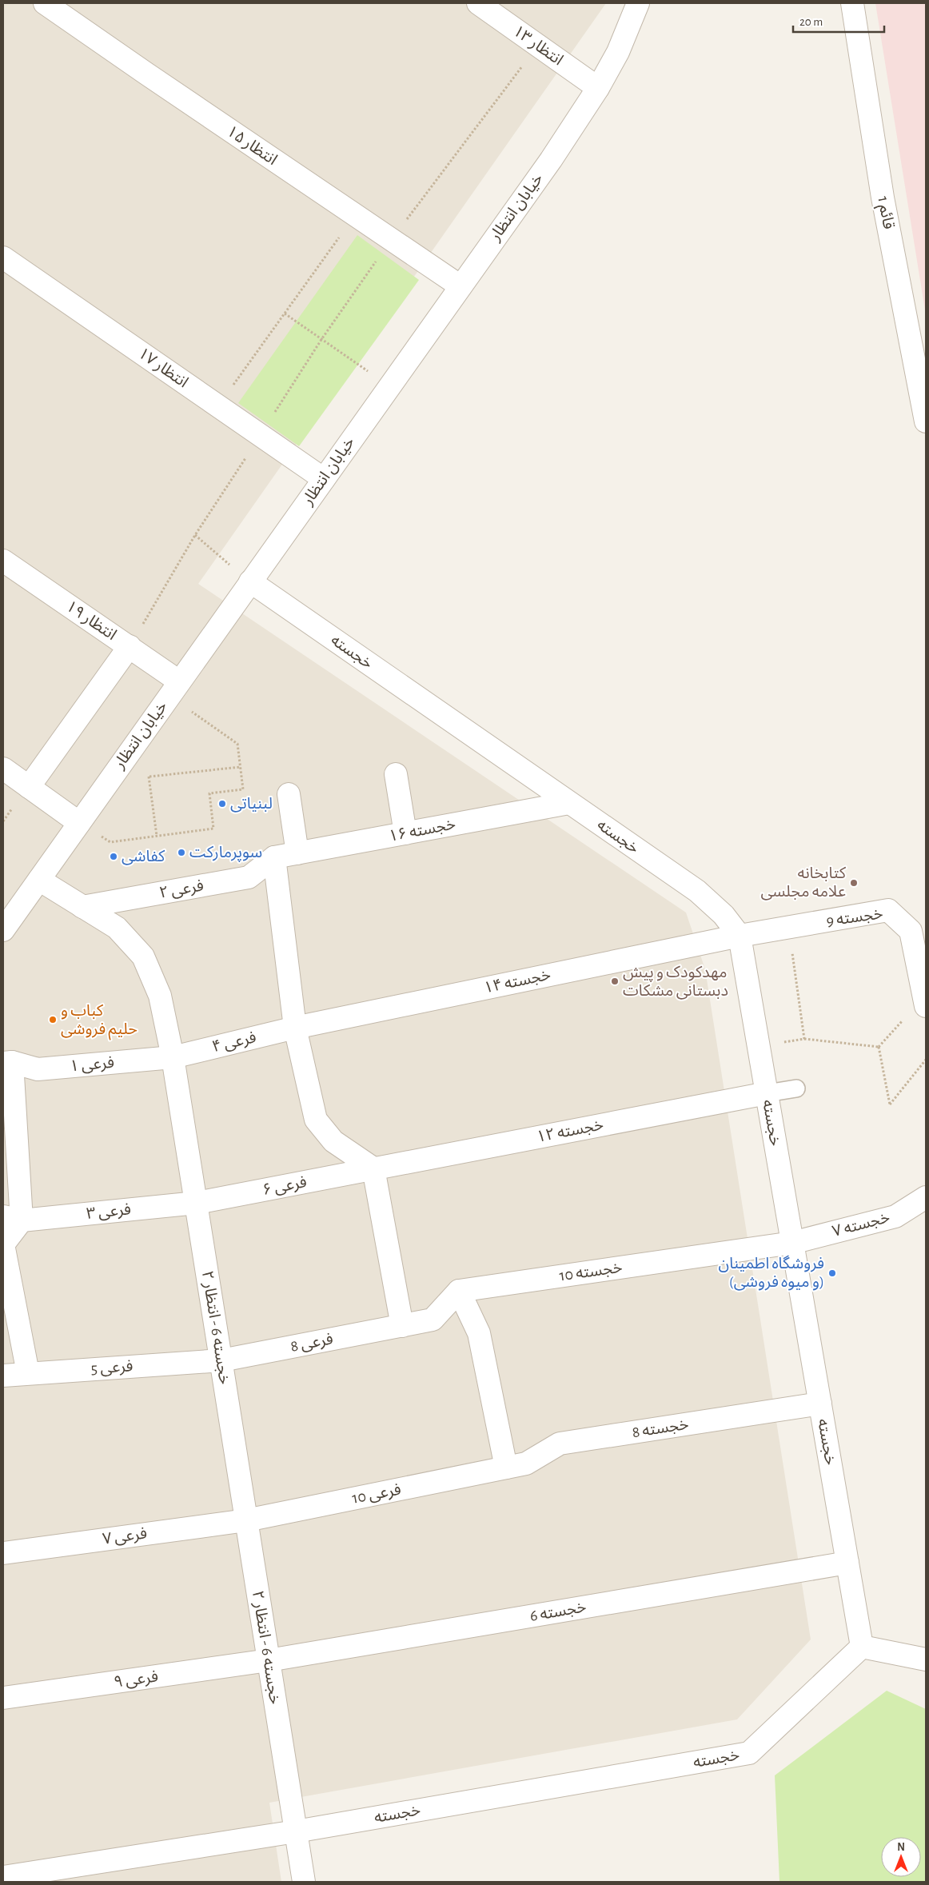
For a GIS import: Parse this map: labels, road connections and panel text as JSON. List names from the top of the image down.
{
  "streets": {
    "street": [
      "انتظار ۱۳",
      "انتظار ۱۵",
      "خیابان انتظار",
      "قائم 1",
      "انتظار ۱۷",
      "انتظار ۱۹",
      "خجسته",
      "خجسته ۱۶",
      "فرعی ۲",
      "خجسته 9",
      "خجسته ۱۴",
      "فرعی ۴",
      "فرعی ۱",
      "خجسته ۱۲",
      "فرعی ۶",
      "فرعی ۳",
      "خجسته ۷",
      "خجسته 10",
      "خجسته 6 - انتظار ۲",
      "فرعی 8",
      "فرعی 5",
      "خجسته 8",
      "فرعی 10",
      "فرعی ۷",
      "خجسته 6",
      "فرعی ۹"
    ]
  },
  "crossings": [
    ["انتظار ۱۳", "خیابان انتظار"],
    ["انتظار ۱۵", "خیابان انتظار"],
    ["خیابان انتظار", "انتظار ۱۷"],
    ["خیابان انتظار", "انتظار ۱۹"],
    ["خیابان انتظار", "خجسته"],
    ["خیابان انتظار", "خجسته 6 - انتظار ۲"],
    ["خجسته", "خجسته ۱۶"],
    ["خجسته", "خجسته 9"],
    ["خجسته", "خجسته ۱۴"],
    ["خجسته", "خجسته ۱۲"],
    ["خجسته", "خجسته ۷"],
    ["خجسته", "خجسته 10"],
    ["خجسته", "خجسته 6 - انتظار ۲"],
    ["خجسته", "خجسته 8"],
    ["خجسته", "خجسته 6"],
    ["خجسته ۱۶", "فرعی ۲"],
    ["فرعی ۲", "خجسته 6 - انتظار ۲"],
    ["خجسته 9", "خجسته ۱۴"],
    ["خجسته ۱۴", "فرعی ۴"],
    ["فرعی ۴", "فرعی ۱"],
    ["فرعی ۴", "خجسته 6 - انتظار ۲"],
    ["فرعی ۱", "خجسته 6 - انتظار ۲"],
    ["خجسته ۱۲", "فرعی ۶"],
    ["فرعی ۶", "فرعی ۳"],
    ["فرعی ۶", "خجسته 6 - انتظار ۲"],
    ["فرعی ۳", "خجسته 6 - انتظار ۲"],
    ["خجسته ۷", "خجسته 10"],
    ["خجسته 6 - انتظار ۲", "فرعی 8"],
    ["خجسته 6 - انتظار ۲", "فرعی 5"],
    ["خجسته 6 - انتظار ۲", "فرعی 10"],
    ["خجسته 6 - انتظار ۲", "فرعی ۷"],
    ["خجسته 6 - انتظار ۲", "خجسته 6"],
    ["خجسته 6 - انتظار ۲", "فرعی ۹"],
    ["فرعی 8", "فرعی 5"],
    ["خجسته 8", "فرعی 10"],
    ["فرعی 10", "فرعی ۷"],
    ["خجسته 6", "فرعی ۹"]
  ],
  "places": [
    "لبنیاتی",
    "سوپرمارکت",
    "کفاشی",
    "کتابخانه علامه مجلسی",
    "مهدکودک و پیش دبستانی مشکات",
    "کباب و حلیم فروشی",
    "فروشگاه اطمینان (و میوه فروشی)"
  ],
  "scale_bar": "20 m",
  "north": "top"
}
